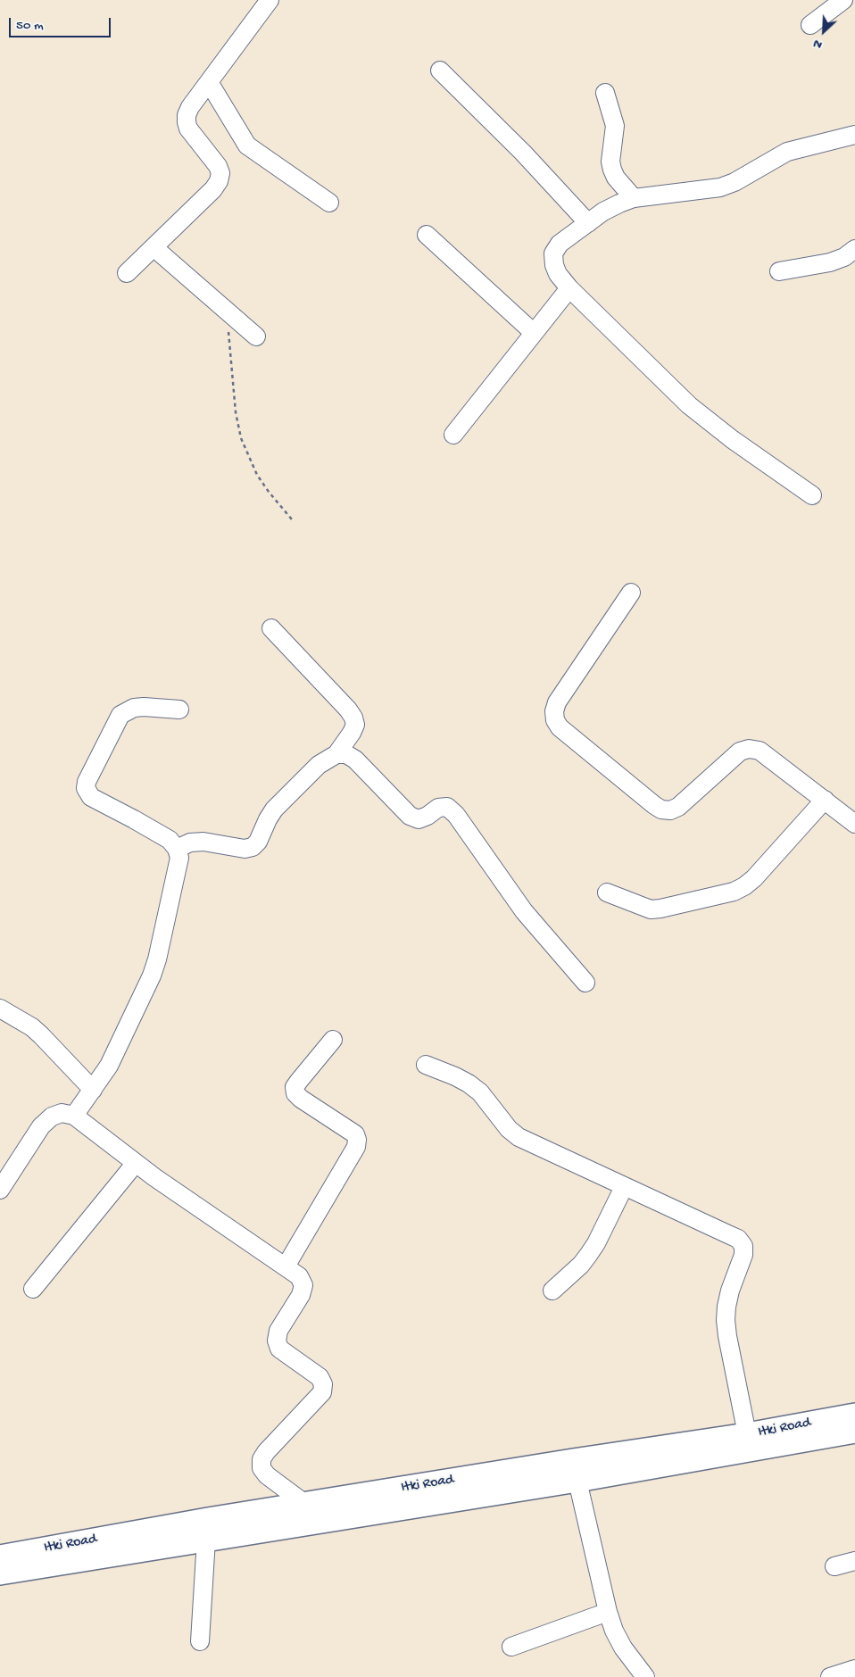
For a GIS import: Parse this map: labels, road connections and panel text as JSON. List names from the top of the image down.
{
  "streets": {
    "main road": ["Itki Road"]
  },
  "scale_bar": "50 m",
  "north": "bottom left"
}
